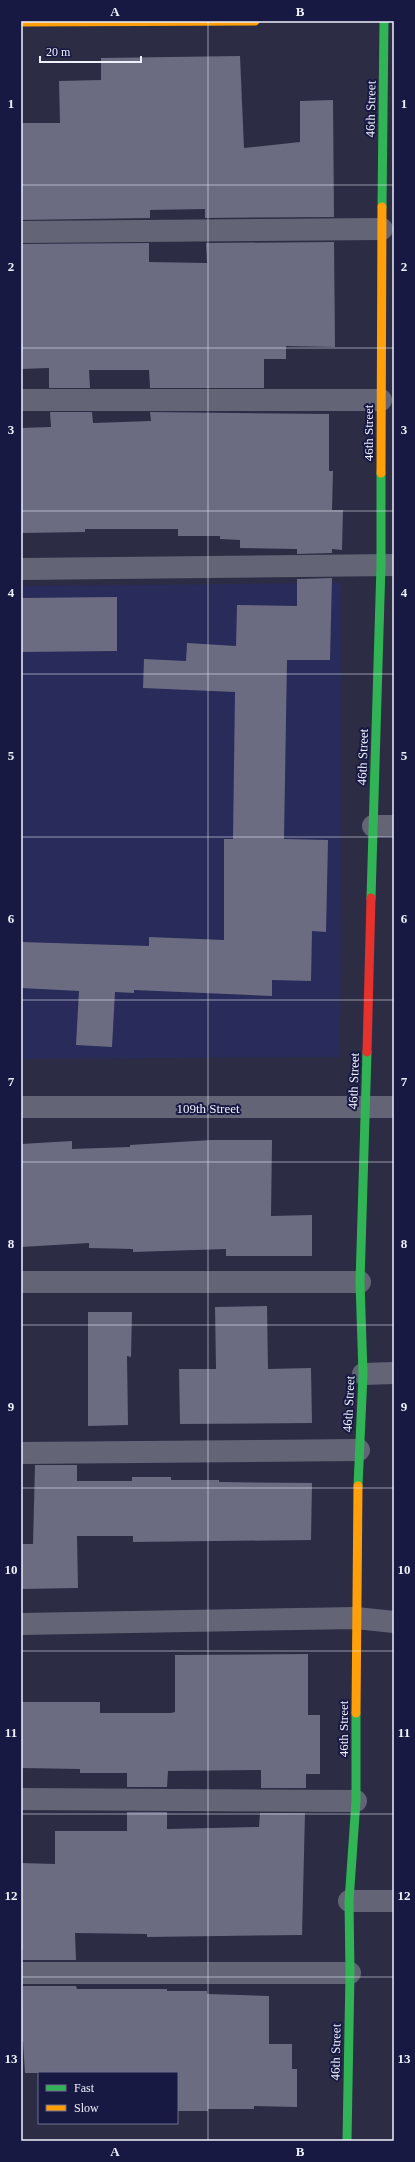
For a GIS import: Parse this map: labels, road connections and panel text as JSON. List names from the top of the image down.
{
  "streets": {
    "street": ["46th Street", "109th Street"]
  },
  "crossings": [
    ["46th Street", "109th Street"]
  ],
  "legend": ["Fast", "Slow"],
  "scale_bar": "20 m",
  "grid": {
    "columns": ["A", "B"],
    "rows": [
      "1",
      "2",
      "3",
      "4",
      "5",
      "6",
      "7",
      "8",
      "9",
      "10",
      "11",
      "12",
      "13"
    ]
  }
}
